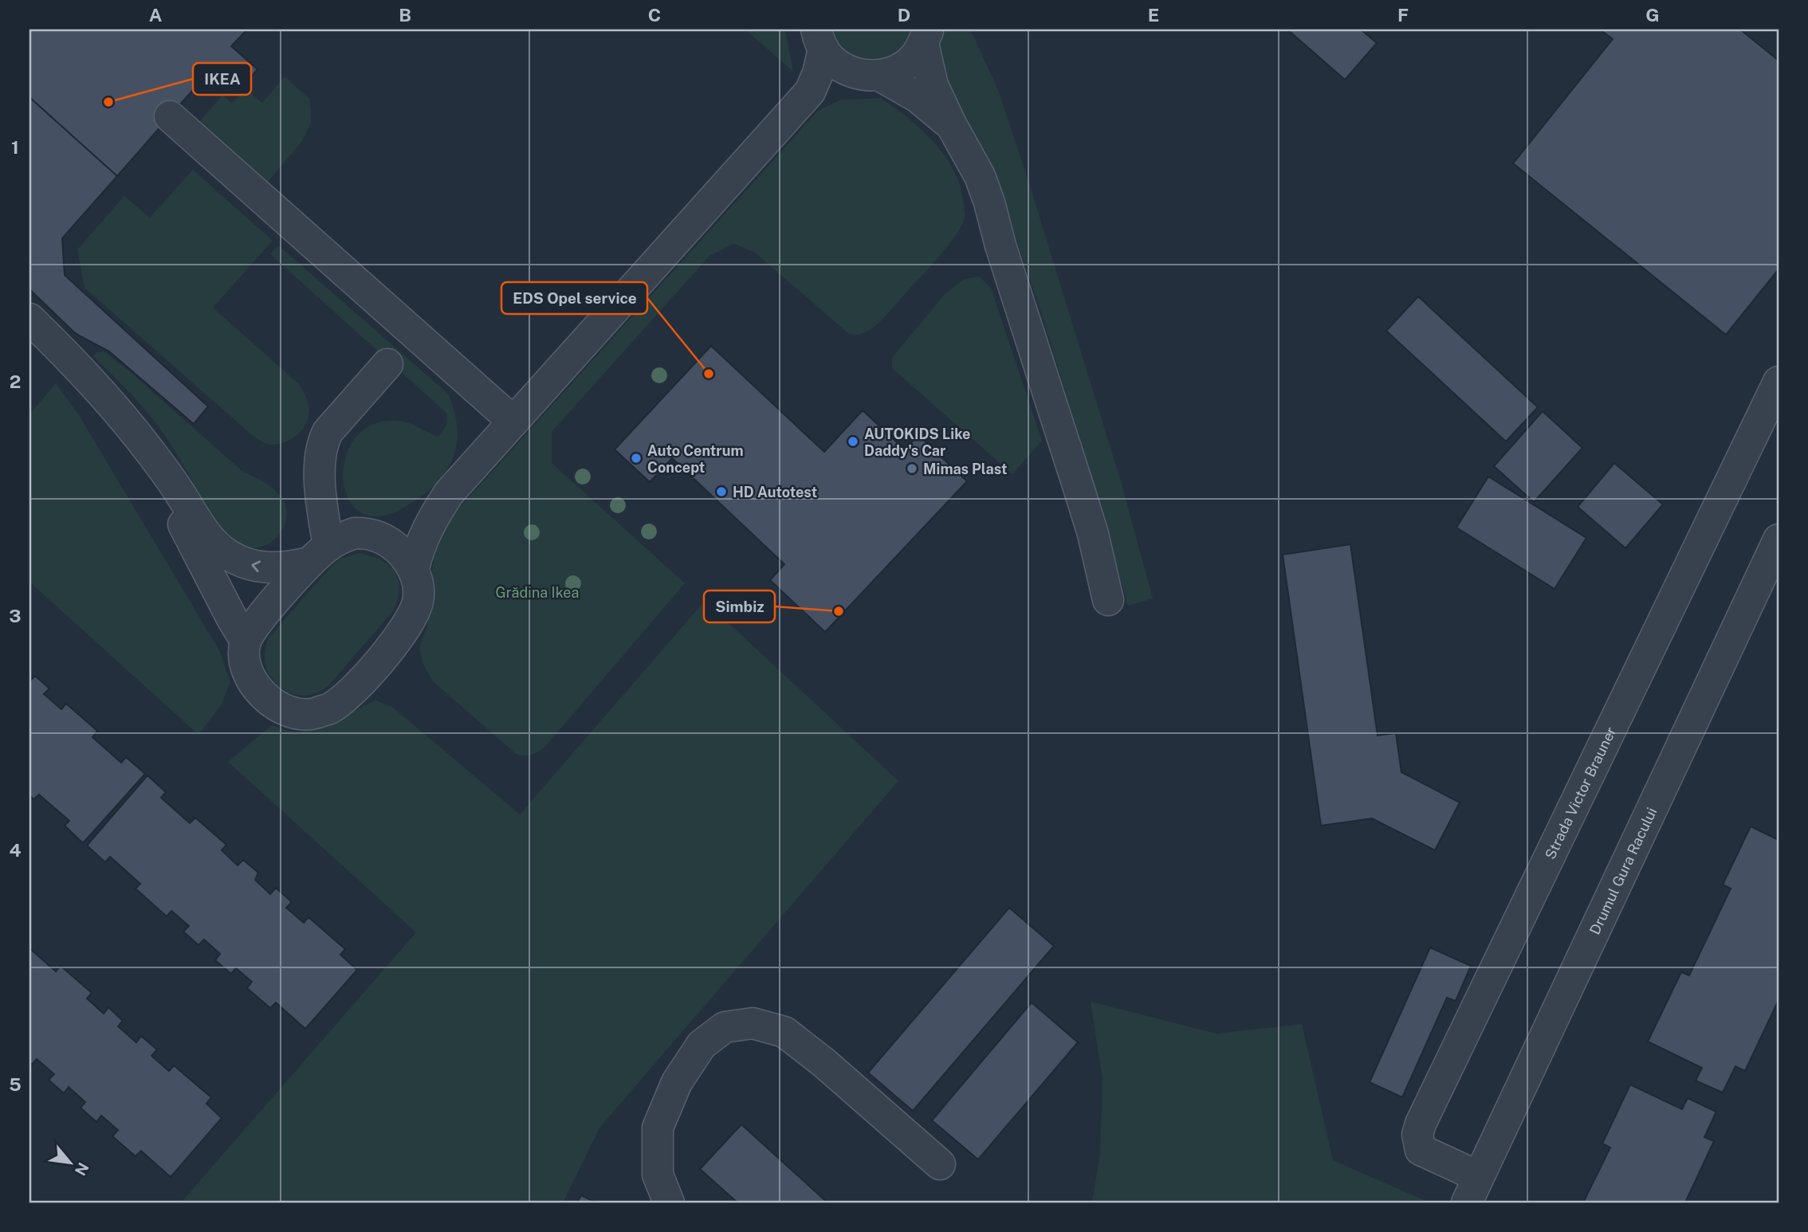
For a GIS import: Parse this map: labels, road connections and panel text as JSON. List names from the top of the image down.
{
  "streets": {
    "street": ["Strada Victor Brauner", "Drumul Gura Racului"]
  },
  "crossings": [
    ["Strada Victor Brauner", "Drumul Gura Racului"]
  ],
  "parks": ["Grădina Ikea"],
  "places": [
    "IKEA",
    "EDS Opel service",
    "AUTOKIDS Like Daddy's Car",
    "Auto Centrum Concept",
    "Mimas Plast",
    "HD Autotest",
    "Simbiz"
  ],
  "north": "bottom right",
  "grid": {
    "columns": [
      "A",
      "B",
      "C",
      "D",
      "E",
      "F",
      "G"
    ],
    "rows": [
      "1",
      "2",
      "3",
      "4",
      "5"
    ]
  }
}
